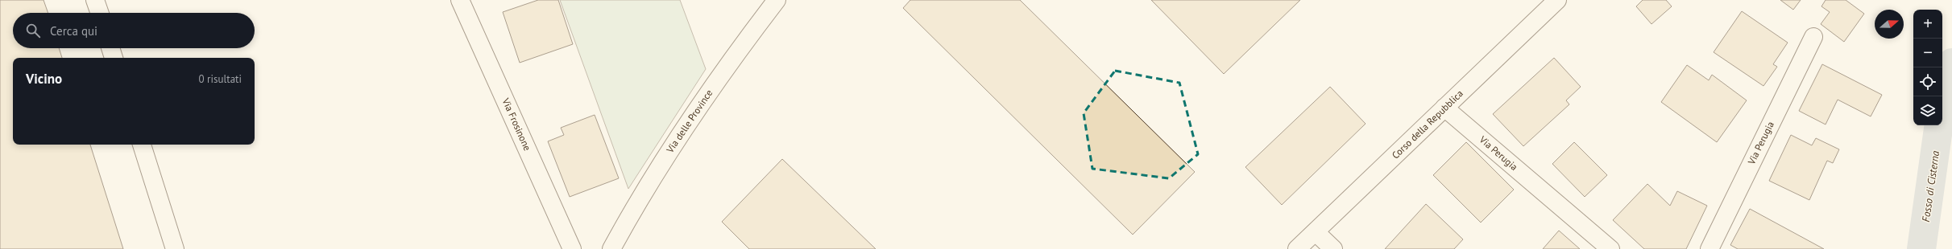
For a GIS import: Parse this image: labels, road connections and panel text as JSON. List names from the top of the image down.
{
  "streets": {
    "street": [
      "Via delle Province",
      "Via Frosinone",
      "Corso della Repubblica",
      "Via Perugia"
    ]
  },
  "crossings": [
    ["Corso della Repubblica", "Via Perugia"]
  ],
  "water": ["Fosso di Cisterna"],
  "north": "right",
  "page": {
    "map_buttons": ["+", "−"],
    "search": "Cerca qui",
    "heading": ["Vicino", "0 risultati"]
  }
}
